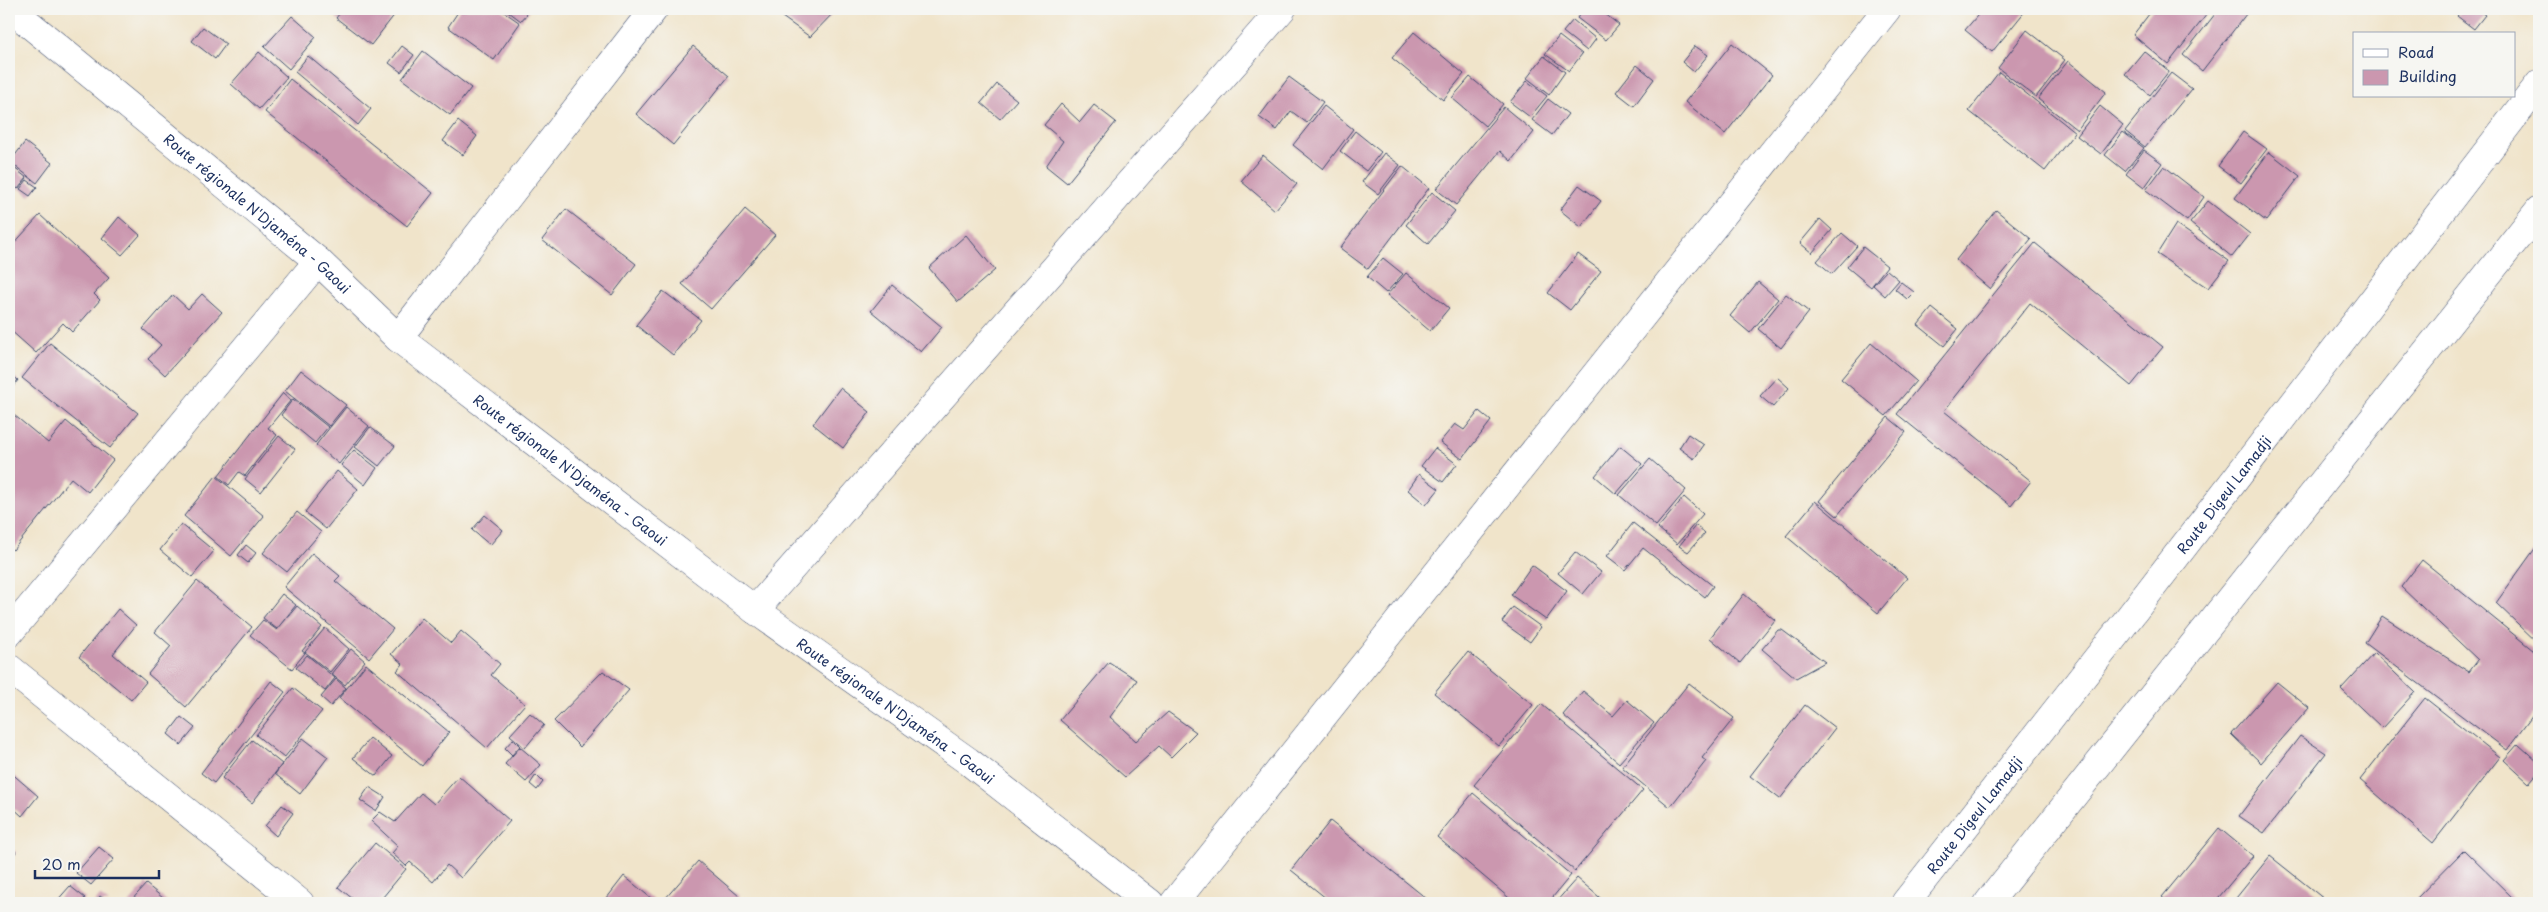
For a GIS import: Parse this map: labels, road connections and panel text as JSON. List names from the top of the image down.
{
  "streets": {
    "street": ["Route régionale N'Djaména - Gaoui", "Route Digeul Lamadji"]
  },
  "legend": ["Road", "Building"],
  "scale_bar": "20 m"
}
